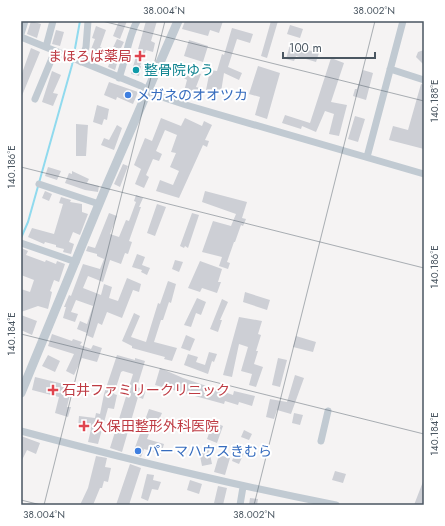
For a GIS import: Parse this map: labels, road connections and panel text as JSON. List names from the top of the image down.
{
  "places": {
    "health": ["まほろば薬局", "石井ファミリークリニック", "久保田整形外科医院"],
    "other": ["整骨院ゆう", "メガネのオオツカ", "パーマハウスきむら"]
  },
  "scale_bar": "100 m",
  "coordinates": [
    "38.004°N",
    "38.002°N",
    "140.188°E",
    "140.186°E",
    "140.184°E"
  ]
}
